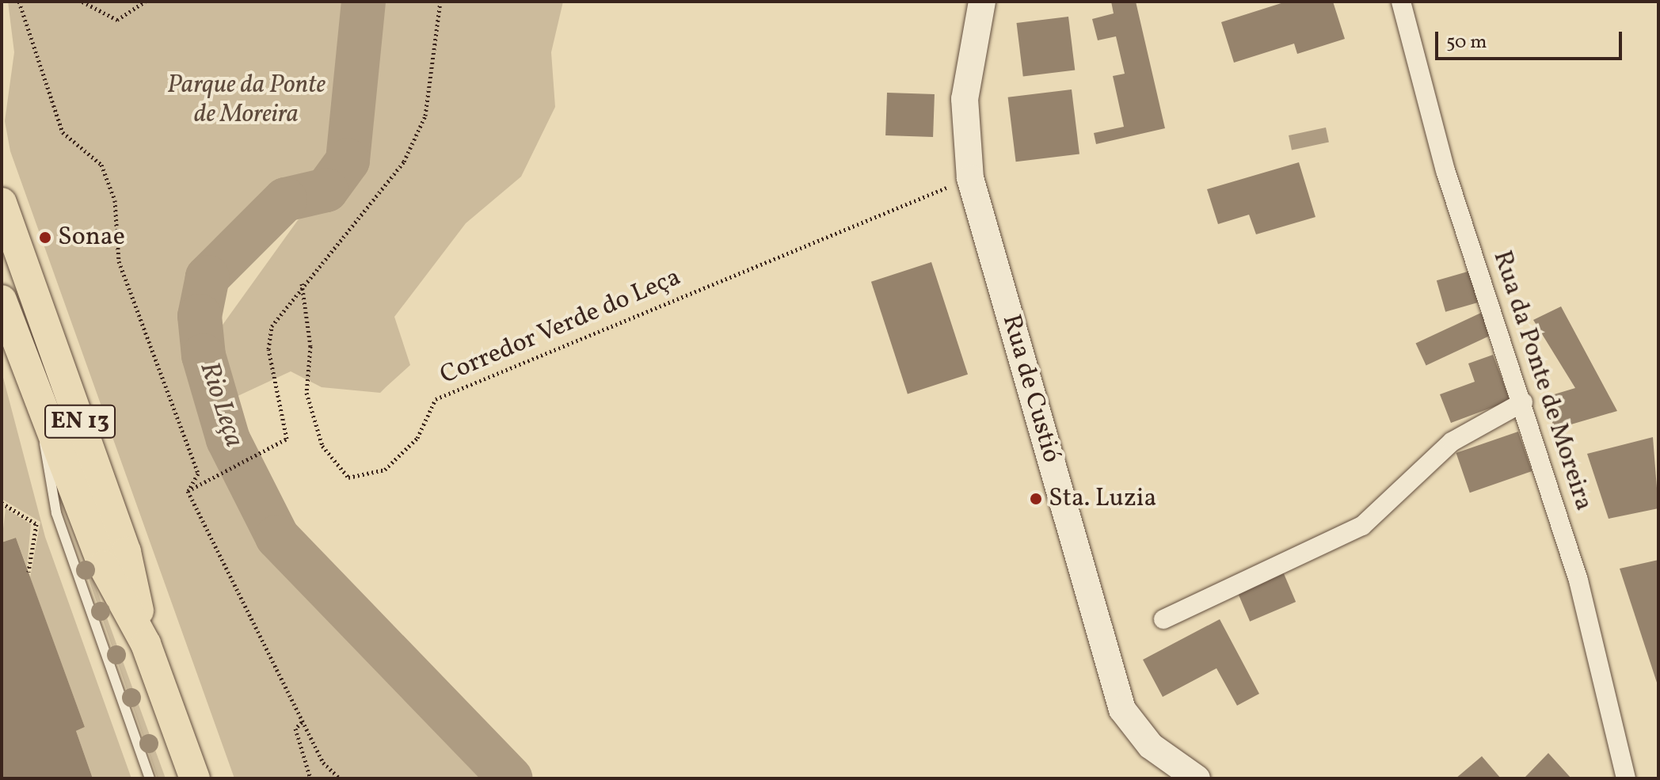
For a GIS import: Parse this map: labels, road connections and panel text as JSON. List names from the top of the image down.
{
  "streets": {
    "main road": ["Rua de Custió", "EN 13"],
    "street": ["Rua da Ponte de Moreira"],
    "path": ["Corredor Verde do Leça"]
  },
  "crossings": [
    ["Corredor Verde do Leça", "Rua de Custió"]
  ],
  "water": ["Rio Leça"],
  "parks": ["Parque da Ponte de Moreira"],
  "places": ["Sonae", "Sta. Luzia"],
  "scale_bar": "50 m"
}
